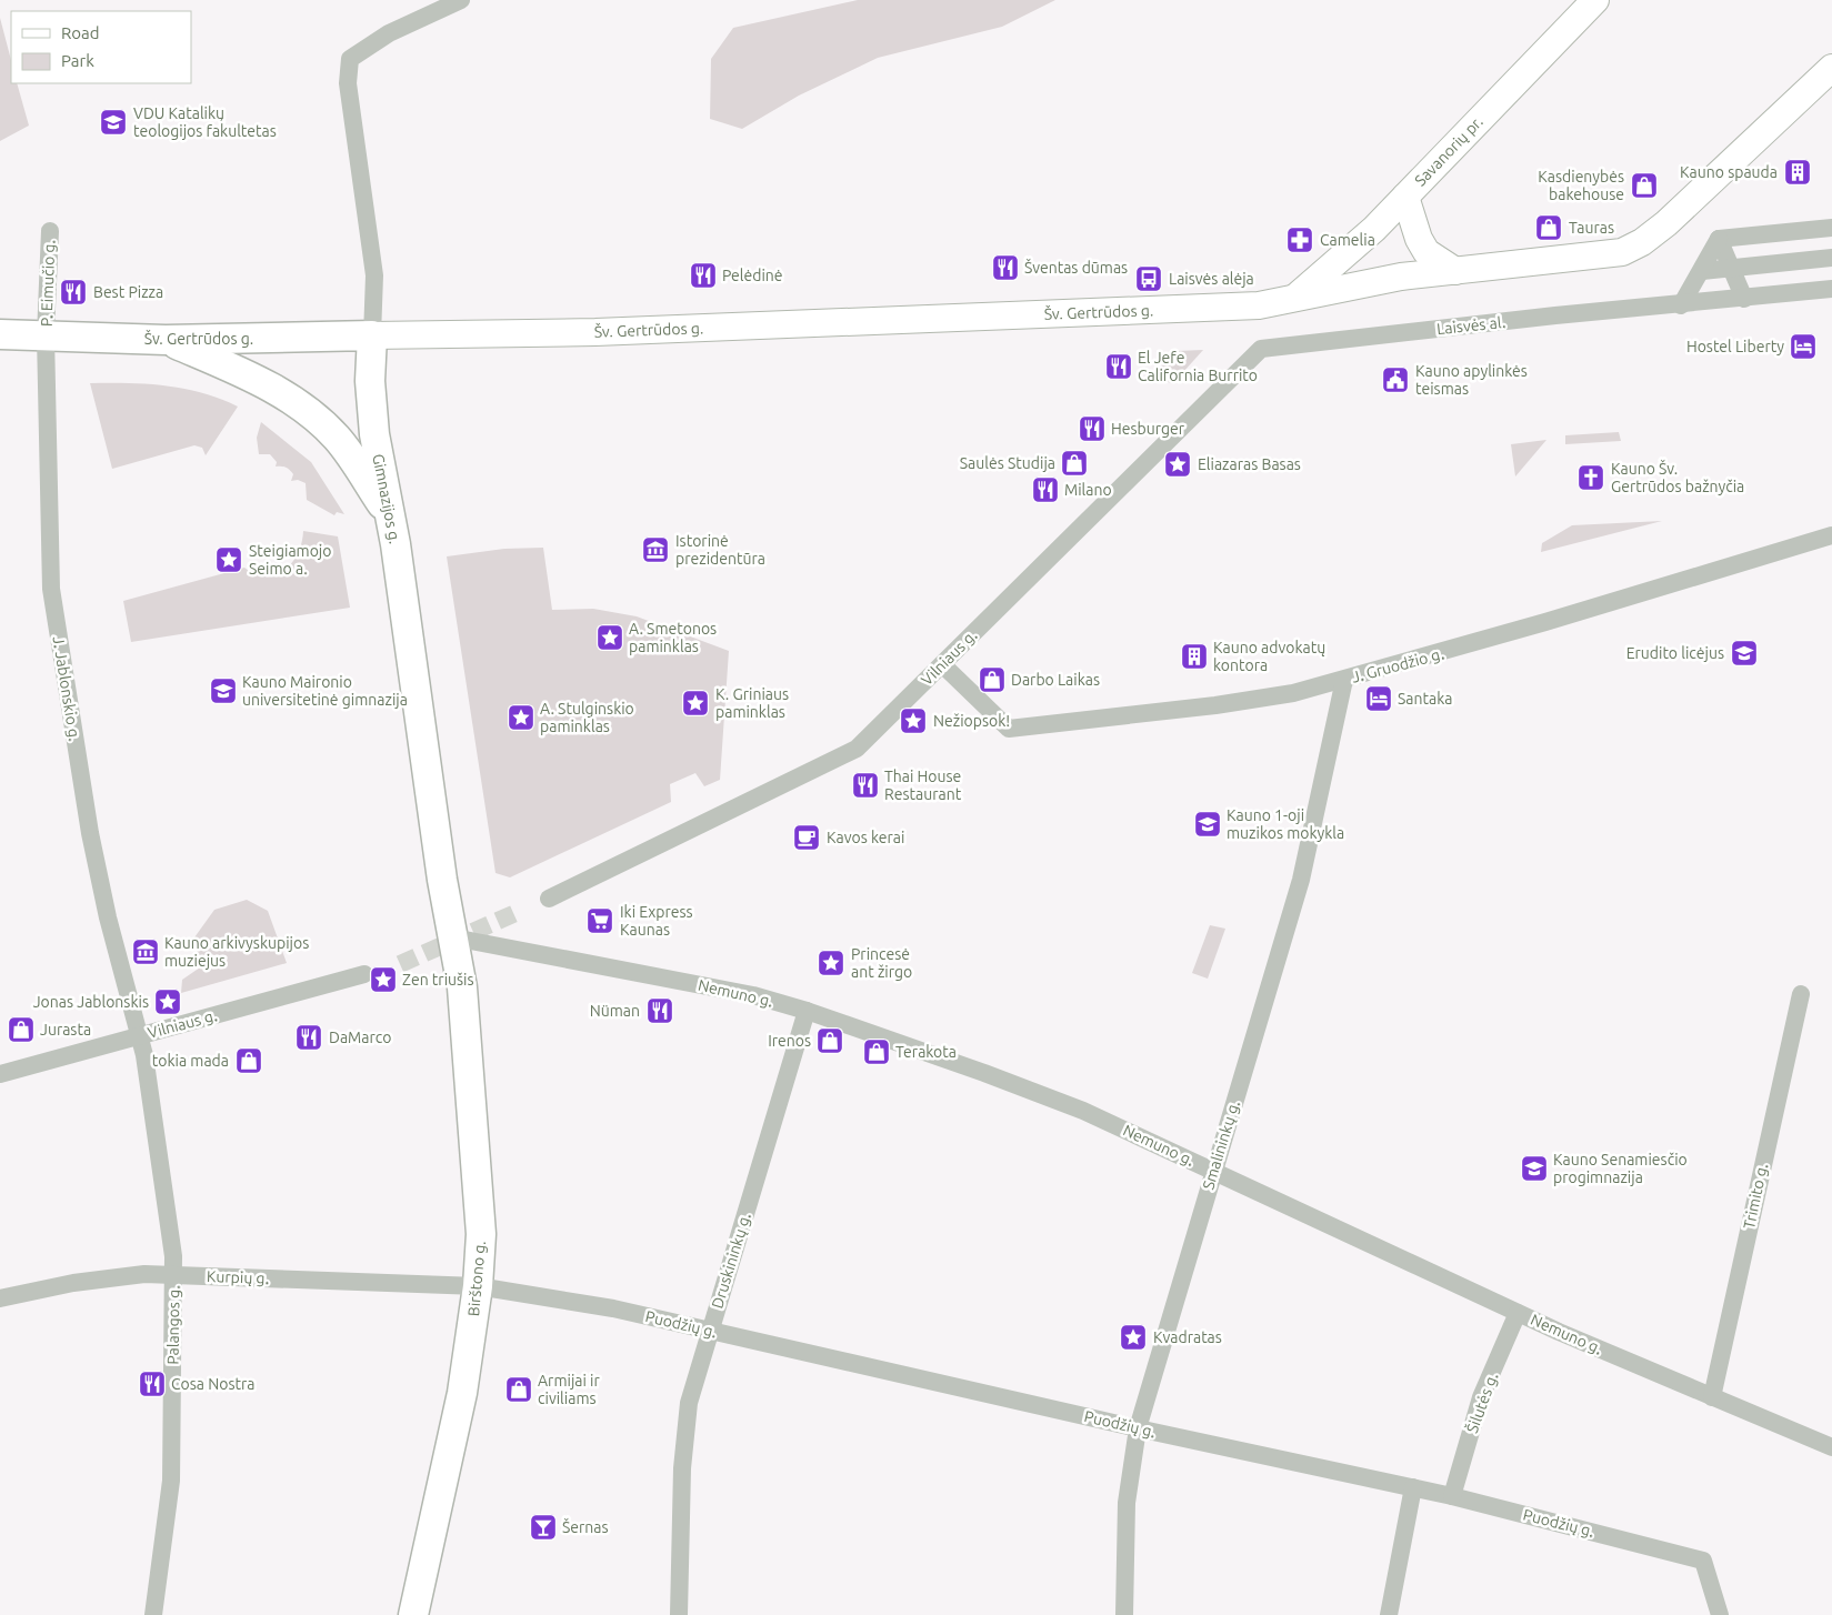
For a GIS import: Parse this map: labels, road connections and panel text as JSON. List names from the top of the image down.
{
  "streets": {
    "main road": [
      "Savanorių pr.",
      "Šv. Gertrūdos g.",
      "Gimnazijos g.",
      "Birštono g."
    ],
    "street": [
      "P. Eimučio g.",
      "Laisvės al.",
      "Vilniaus g.",
      "J. Gruodžio g.",
      "J. Jablonskio g.",
      "Nemuno g.",
      "Smalininkų g.",
      "Trimito g.",
      "Druskininkų g.",
      "Kurpių g.",
      "Puodžių g.",
      "Palangos g.",
      "Šilutės g."
    ]
  },
  "crossings": [
    ["Savanorių pr.", "Šv. Gertrūdos g."],
    ["P. Eimučio g.", "Šv. Gertrūdos g."],
    ["P. Eimučio g.", "J. Jablonskio g."],
    ["Šv. Gertrūdos g.", "Gimnazijos g."],
    ["Šv. Gertrūdos g.", "J. Jablonskio g."],
    ["Laisvės al.", "Vilniaus g."],
    ["Gimnazijos g.", "Nemuno g."],
    ["Gimnazijos g.", "Birštono g."],
    ["Vilniaus g.", "J. Gruodžio g."],
    ["Vilniaus g.", "J. Jablonskio g."],
    ["Vilniaus g.", "Palangos g."],
    ["J. Gruodžio g.", "Smalininkų g."],
    ["J. Jablonskio g.", "Palangos g."],
    ["Nemuno g.", "Smalininkų g."],
    ["Nemuno g.", "Trimito g."],
    ["Nemuno g.", "Druskininkų g."],
    ["Nemuno g.", "Birštono g."],
    ["Nemuno g.", "Šilutės g."],
    ["Smalininkų g.", "Puodžių g."],
    ["Druskininkų g.", "Puodžių g."],
    ["Kurpių g.", "Birštono g."],
    ["Kurpių g.", "Puodžių g."],
    ["Kurpių g.", "Palangos g."],
    ["Birštono g.", "Puodžių g."],
    ["Puodžių g.", "Šilutės g."]
  ],
  "places": {
    "school or university": [
      "VDU Katalikų teologijos fakultetas",
      "Erudito licėjus",
      "Kauno Maironio universitetinė gimnazija",
      "Kauno 1-oji muzikos mokykla",
      "Kauno Senamiesčio progimnazija"
    ],
    "building": ["Kauno spauda", "Kauno advokatų kontora"],
    "shop": [
      "Kasdienybės bakehouse",
      "Tauras",
      "Saulės Studija",
      "Darbo Laikas",
      "Jurasta",
      "Irenos",
      "Terakota",
      "tokia mada",
      "Armijai ir civiliams"
    ],
    "pharmacy": ["Camelia"],
    "restaurant": [
      "Šventas dūmas",
      "Pelėdinė",
      "Best Pizza",
      "El Jefe California Burrito",
      "Hesburger",
      "Milano",
      "Thai House Restaurant",
      "Nüman",
      "DaMarco",
      "Cosa Nostra"
    ],
    "bus stop": ["Laisvės alėja"],
    "hotel": ["Hostel Liberty", "Santaka"],
    "public building": ["Kauno apylinkės teismas"],
    "place": [
      "Eliazaras Basas",
      "Steigiamojo Seimo a.",
      "A. Smetonos paminklas",
      "K. Griniaus paminklas",
      "A. Stulginskio paminklas",
      "Nežiopsok!",
      "Princesė ant žirgo",
      "Zen triušis",
      "Jonas Jablonskis",
      "Kvadratas"
    ],
    "church": ["Kauno Šv. Gertrūdos bažnyčia"],
    "museum": ["Istorinė prezidentūra", "Kauno arkivyskupijos muziejus"],
    "cafe": ["Kavos kerai"],
    "supermarket": ["Iki Express Kaunas"],
    "bar": ["Šernas"]
  },
  "legend": ["Road", "Park"]
}
